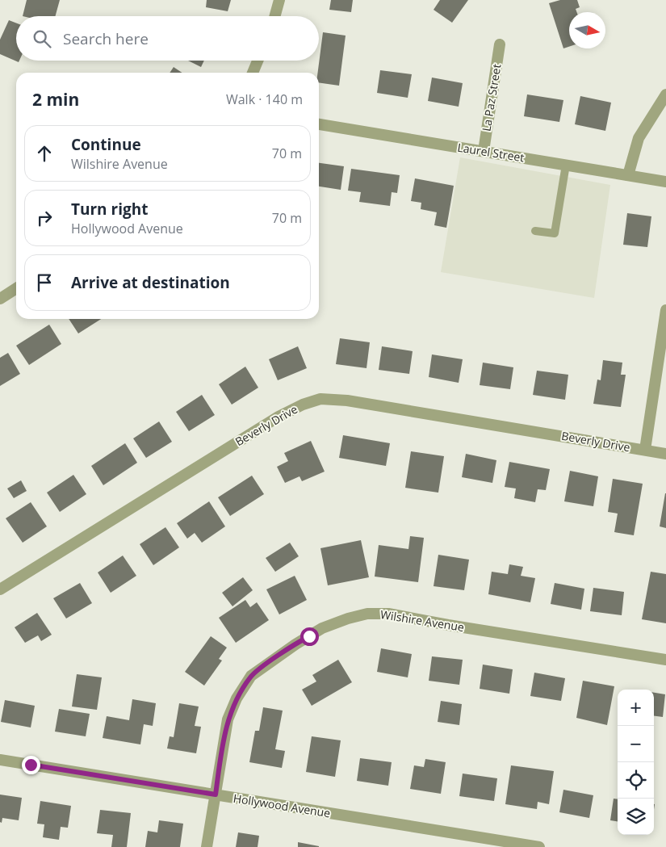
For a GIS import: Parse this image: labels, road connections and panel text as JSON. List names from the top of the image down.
{
  "streets": {
    "street": [
      "La Paz Street",
      "Laurel Street",
      "Beverly Drive",
      "Wilshire Avenue",
      "Hollywood Avenue"
    ]
  },
  "crossings": [
    ["La Paz Street", "Laurel Street"],
    ["Wilshire Avenue", "Hollywood Avenue"]
  ],
  "north": "right",
  "page": {
    "search": "Search here",
    "heading": ["2 min", "Walk · 140 m"],
    "list": [
      ["Continue", "Wilshire Avenue", "70 m"],
      ["Turn right", "Hollywood Avenue", "70 m"],
      "Arrive at destination"
    ],
    "map_buttons": ["+", "−"]
  }
}
